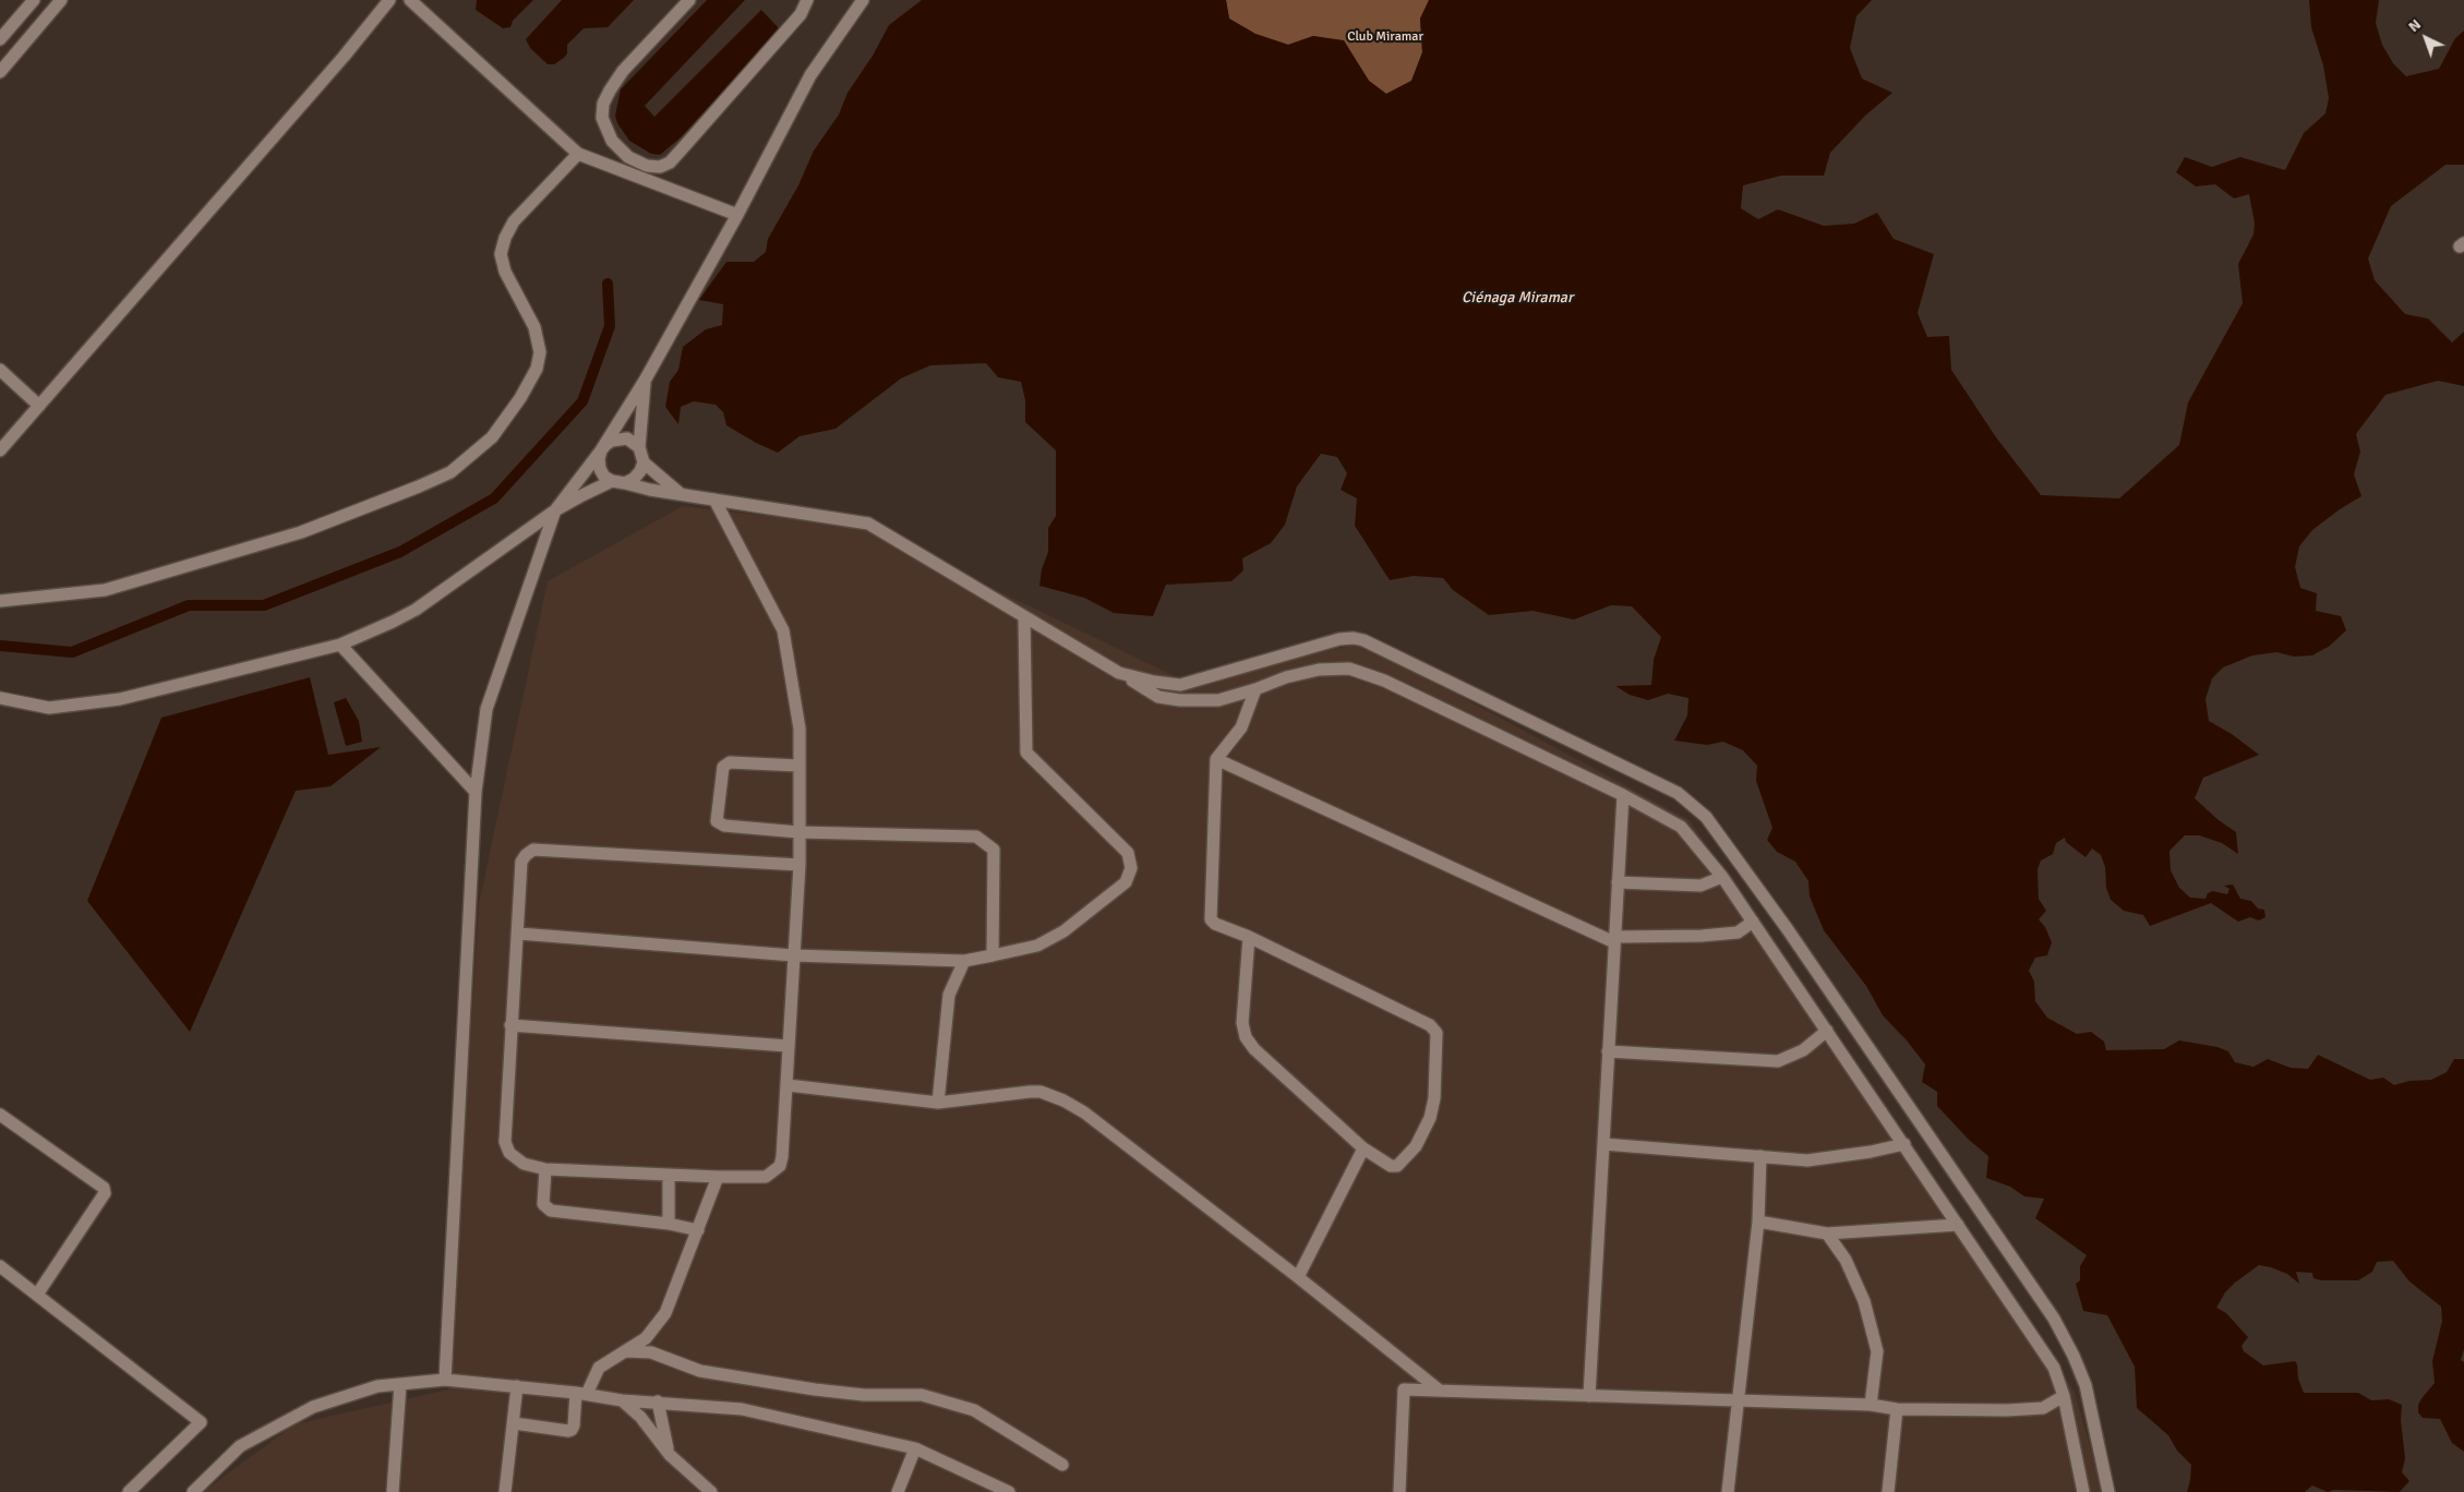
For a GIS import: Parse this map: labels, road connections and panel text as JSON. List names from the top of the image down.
{
  "water": ["Ciénaga Miramar"],
  "parks": ["Club Miramar"],
  "north": "top left"
}
